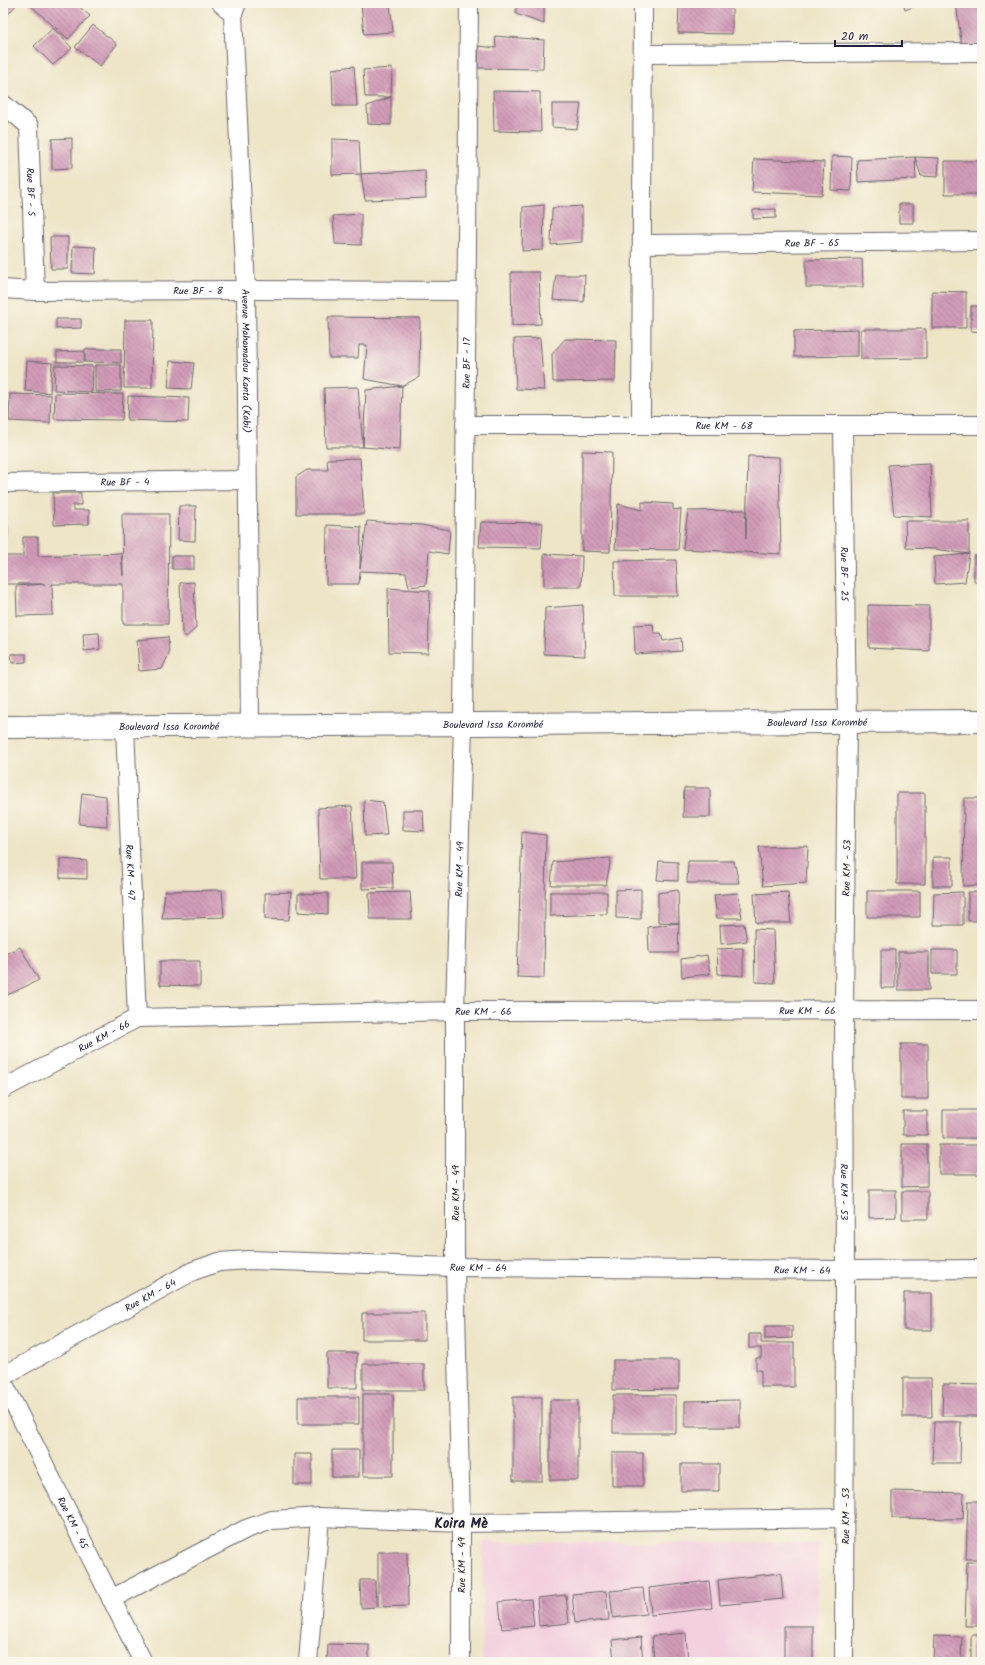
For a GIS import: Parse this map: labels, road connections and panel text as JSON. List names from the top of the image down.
{
  "streets": {
    "street": [
      "Rue BF - 5",
      "Rue BF - 65",
      "Rue BF - 8",
      "Avenue Mahamadou Kanta (Kabi)",
      "Rue BF - 17",
      "Rue KM - 68",
      "Rue BF - 4",
      "Rue BF - 25",
      "Boulevard Issa Korombé",
      "Rue KM - 53",
      "Rue KM - 49",
      "Rue KM - 47",
      "Rue KM - 66",
      "Rue KM - 64",
      "Rue KM - 45"
    ]
  },
  "crossings": [
    ["Rue BF - 5", "Rue BF - 8"],
    ["Rue BF - 8", "Avenue Mahamadou Kanta (Kabi)"],
    ["Rue BF - 8", "Rue BF - 17"],
    ["Avenue Mahamadou Kanta (Kabi)", "Rue BF - 4"],
    ["Avenue Mahamadou Kanta (Kabi)", "Boulevard Issa Korombé"],
    ["Rue BF - 17", "Rue KM - 68"],
    ["Rue BF - 17", "Boulevard Issa Korombé"],
    ["Rue BF - 17", "Rue KM - 49"],
    ["Rue KM - 68", "Rue BF - 25"],
    ["Rue BF - 25", "Boulevard Issa Korombé"],
    ["Rue BF - 25", "Rue KM - 53"],
    ["Boulevard Issa Korombé", "Rue KM - 53"],
    ["Boulevard Issa Korombé", "Rue KM - 49"],
    ["Boulevard Issa Korombé", "Rue KM - 47"],
    ["Rue KM - 53", "Rue KM - 66"],
    ["Rue KM - 53", "Rue KM - 64"],
    ["Rue KM - 49", "Rue KM - 66"],
    ["Rue KM - 49", "Rue KM - 64"],
    ["Rue KM - 47", "Rue KM - 66"]
  ],
  "districts": ["Koira Mè"],
  "scale_bar": "20 m"
}
